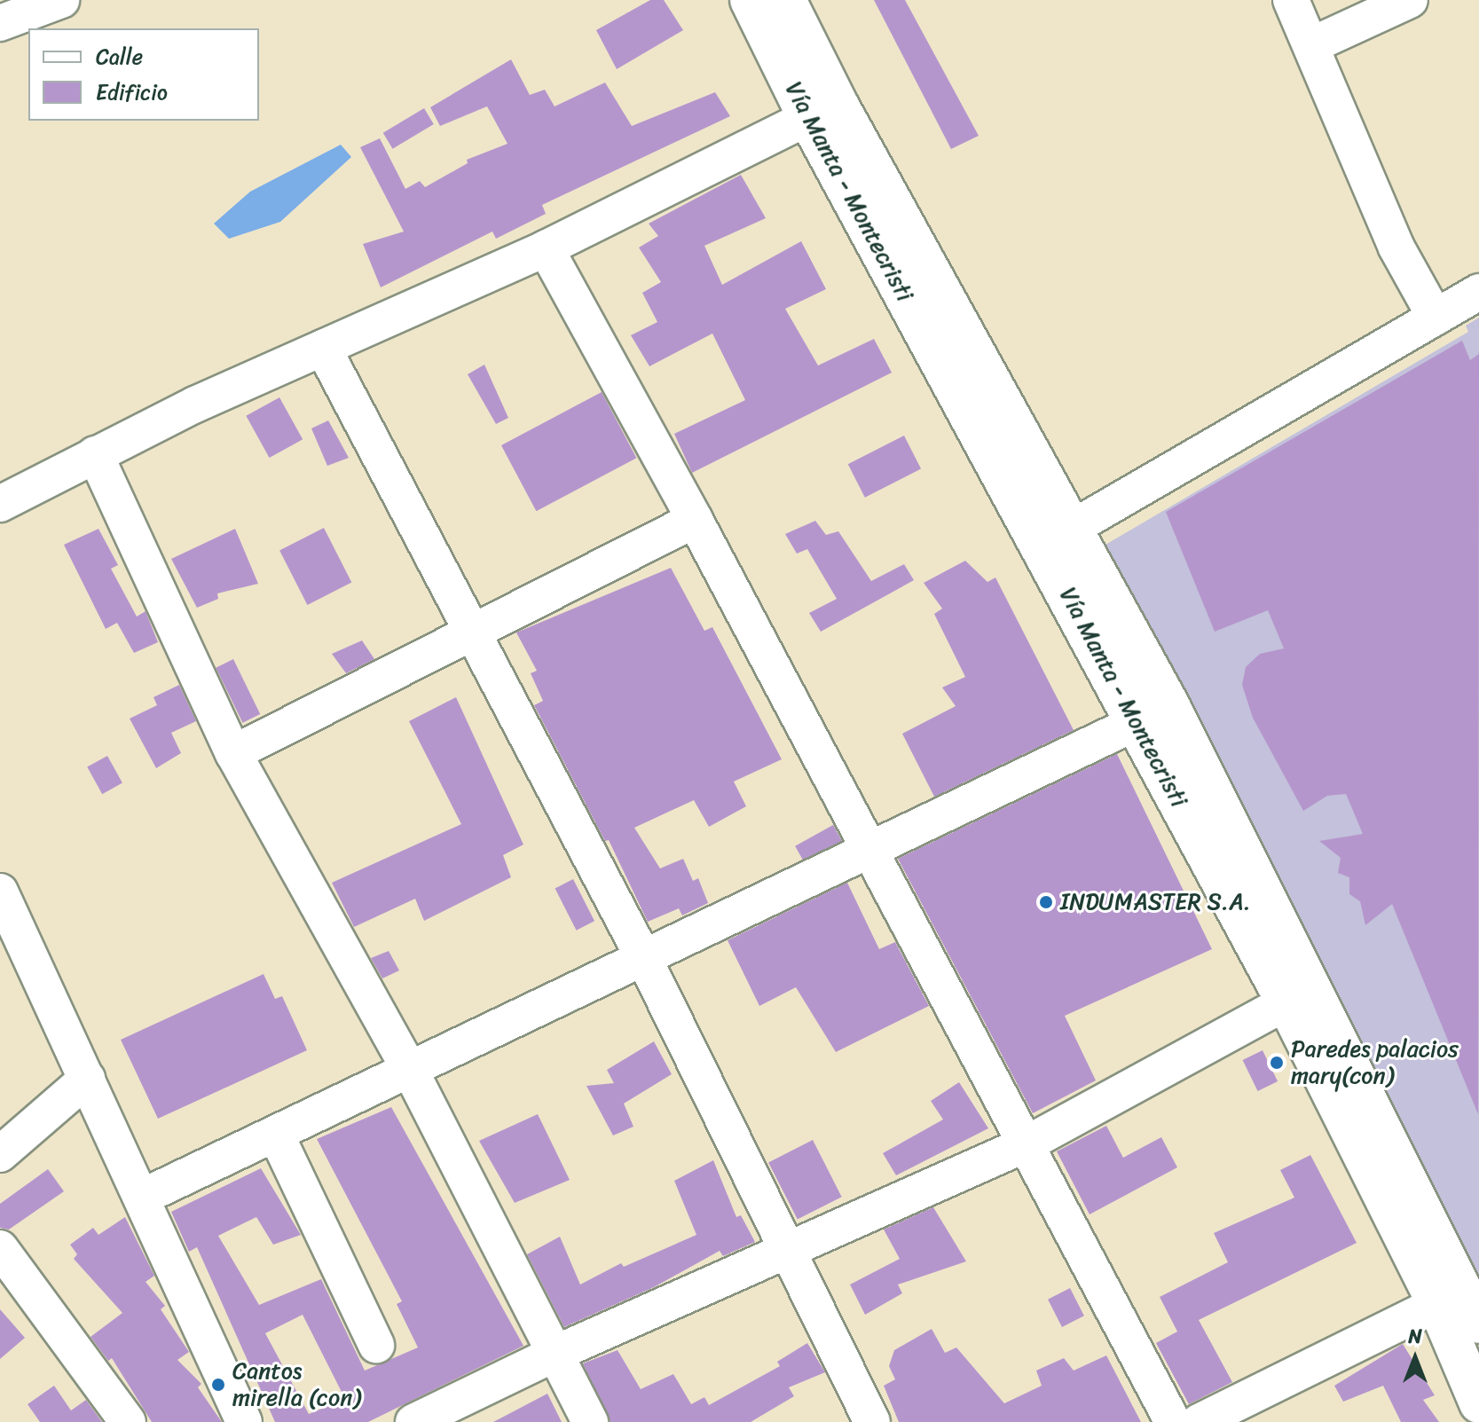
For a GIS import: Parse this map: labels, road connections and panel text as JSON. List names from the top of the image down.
{
  "streets": {
    "main road": ["Vía Manta - Montecristi"]
  },
  "places": ["INDUMASTER S.A.", "Paredes palacios mary(con)", "Cantos mirella (con)"],
  "legend": ["Calle", "Edificio"],
  "north": "top"
}
